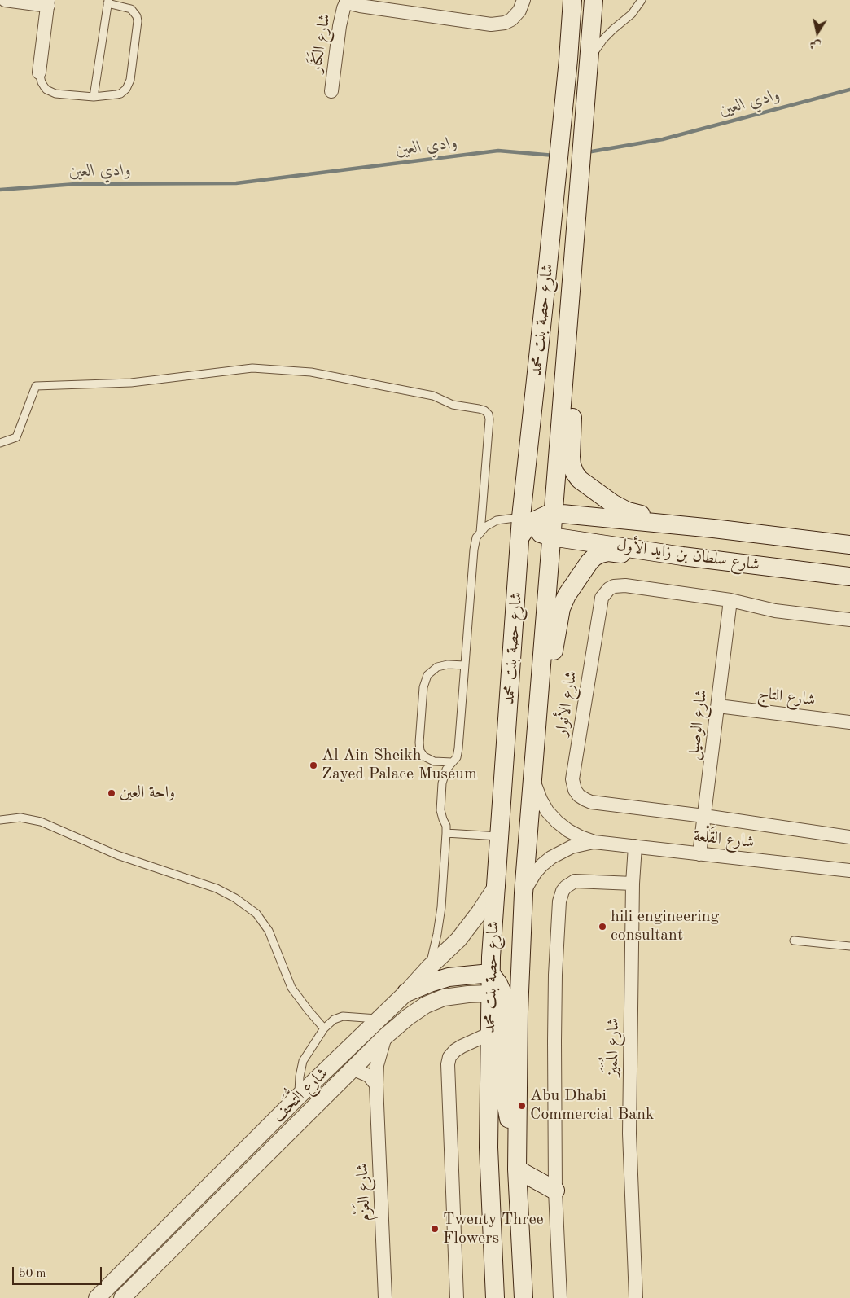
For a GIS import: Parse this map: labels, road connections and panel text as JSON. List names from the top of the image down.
{
  "streets": {
    "main road": ["شارع حصة بنت محمد", "شارع سلطان بن زايد الأول"],
    "street": [
      "شارع الكَنَار",
      "شارع التاج",
      "شارع الأنوار",
      "شارع الوصيل",
      "شارع القَلْعة",
      "شارع المُمَيَز",
      "شارع التُّحَف",
      "شارع العَزْم"
    ]
  },
  "crossings": [
    ["شارع حصة بنت محمد", "شارع سلطان بن زايد الأول"],
    ["شارع حصة بنت محمد", "شارع القَلْعة"],
    ["شارع حصة بنت محمد", "شارع التُّحَف"],
    ["شارع التاج", "شارع الوصيل"],
    ["شارع الأنوار", "شارع الوصيل"],
    ["شارع الوصيل", "شارع القَلْعة"],
    ["شارع القَلْعة", "شارع المُمَيَز"],
    ["شارع التُّحَف", "شارع العَزْم"]
  ],
  "water": ["وادي العين"],
  "places": [
    "Al Ain Sheikh Zayed Palace Museum",
    "واحة العين",
    "hili engineering consultant",
    "Abu Dhabi Commercial Bank",
    "Twenty Three Flowers"
  ],
  "scale_bar": "50 m",
  "north": "bottom"
}
